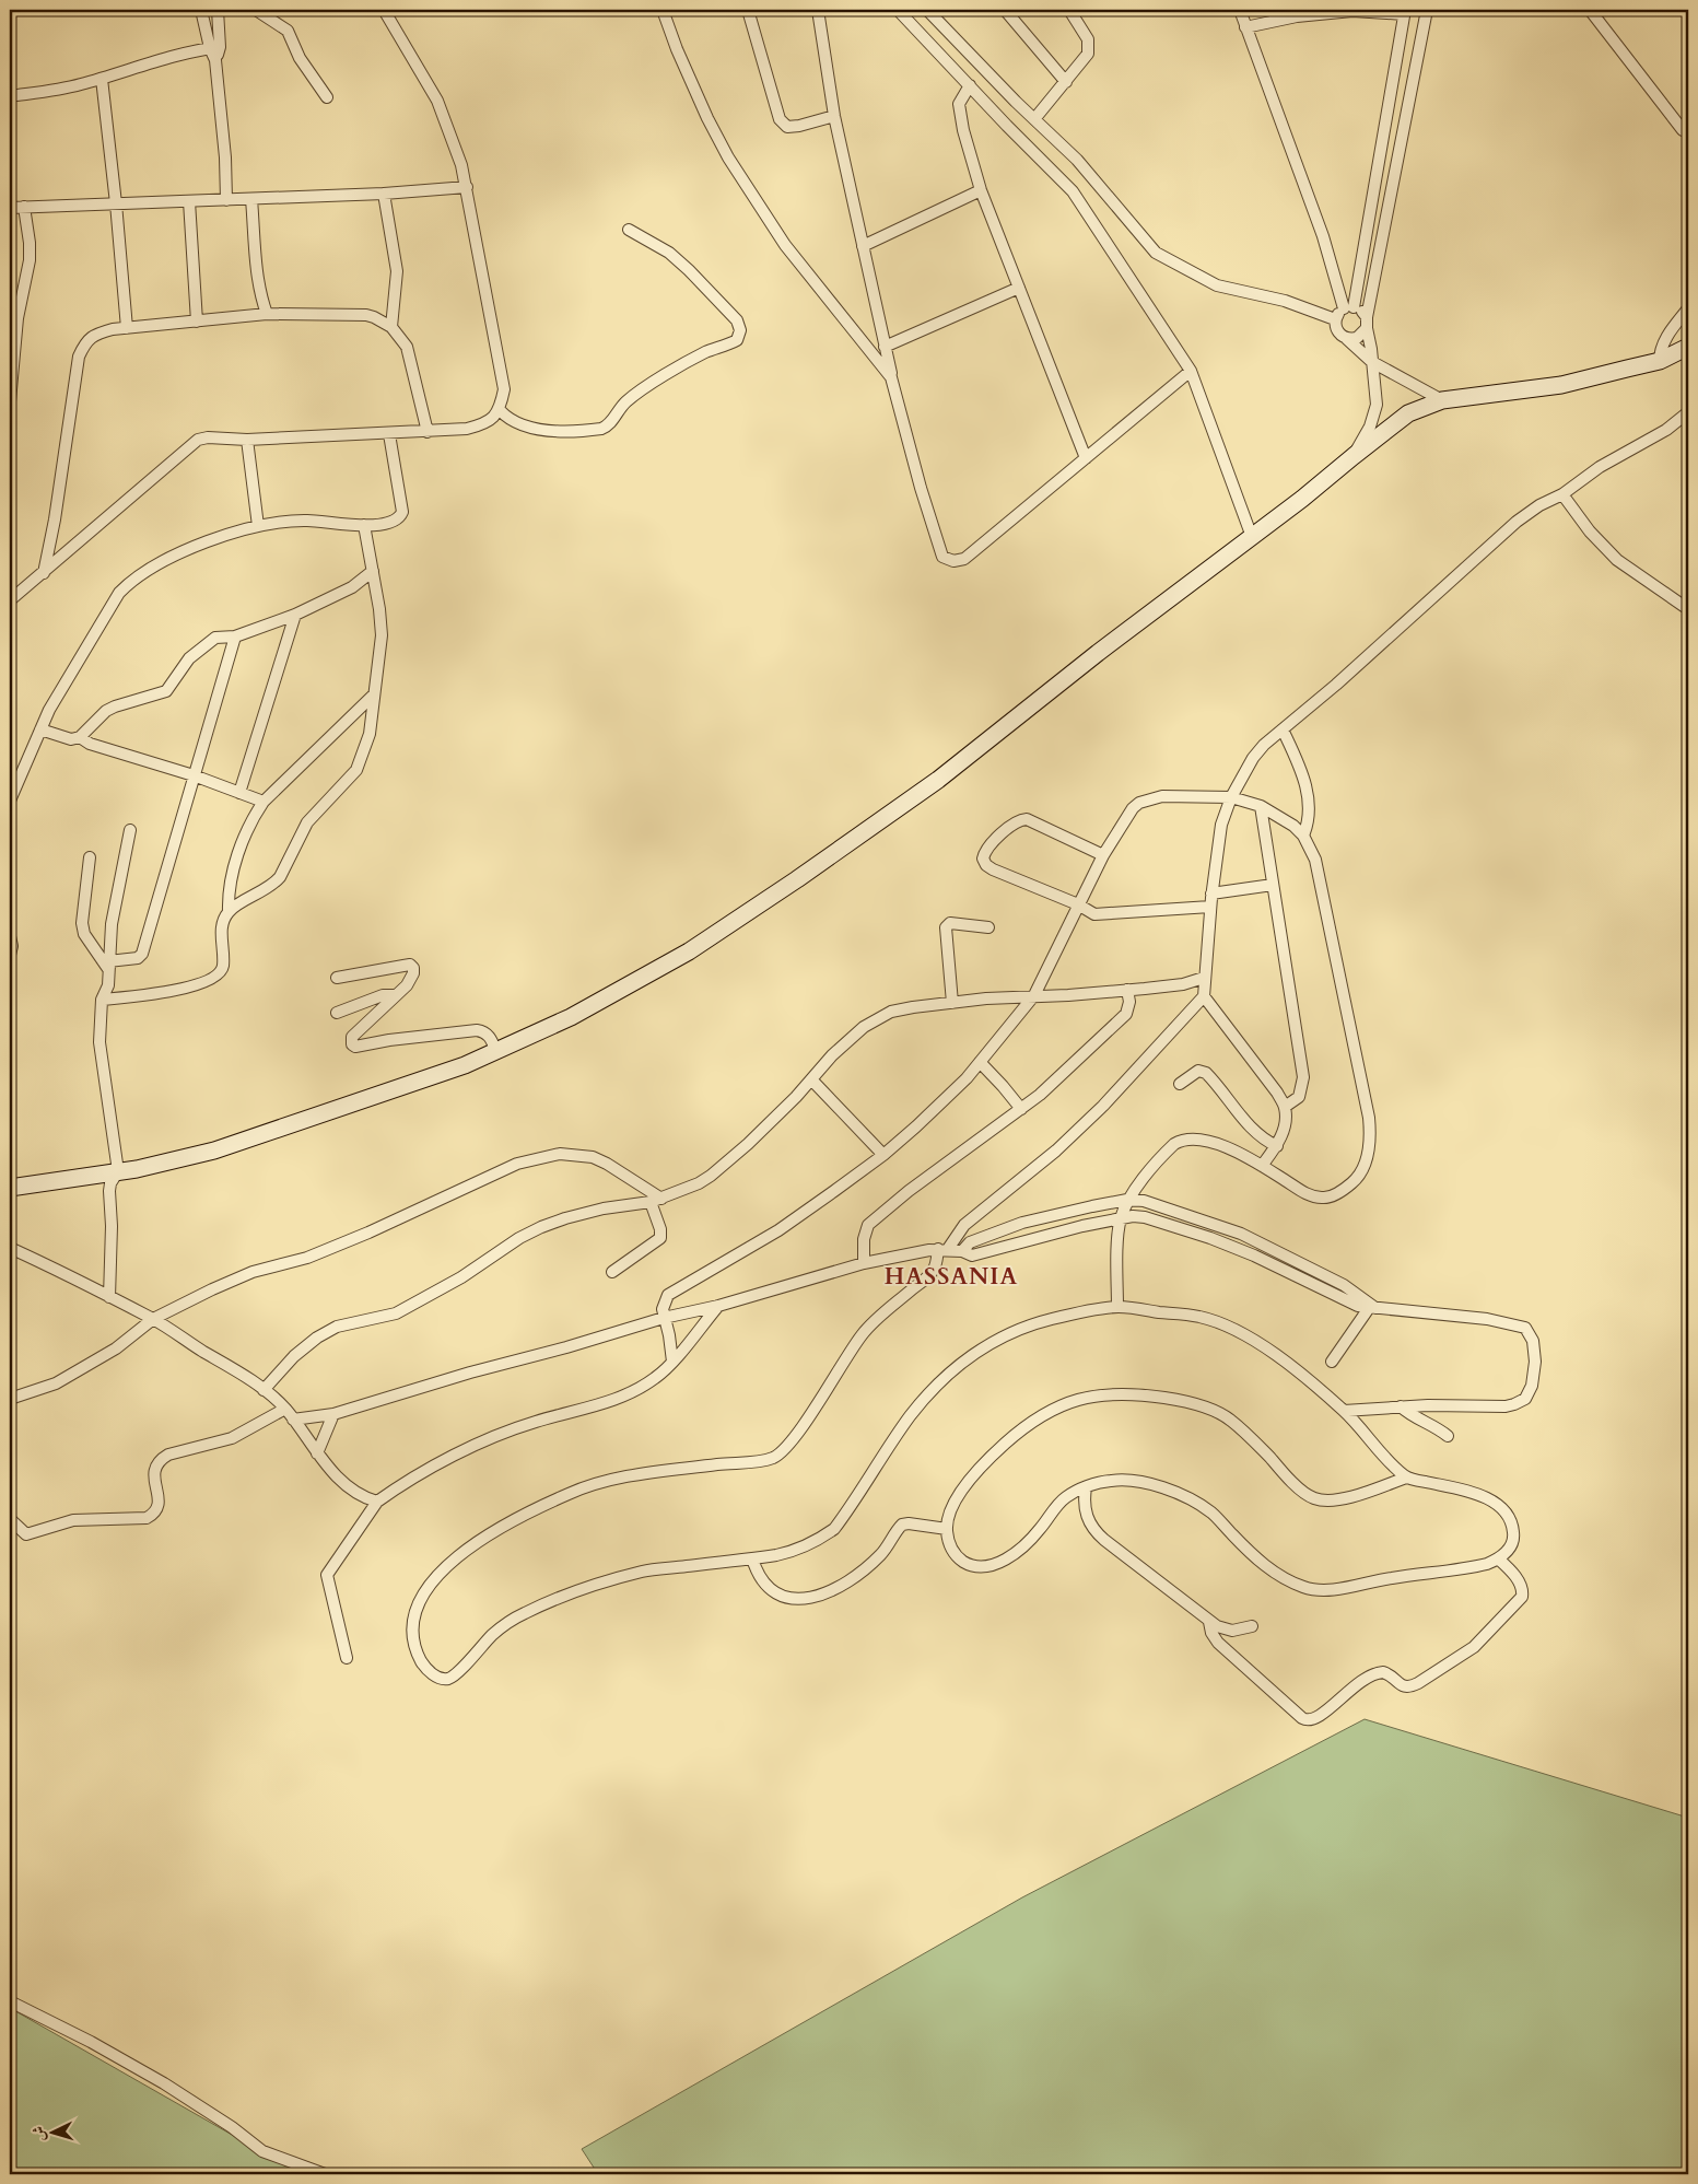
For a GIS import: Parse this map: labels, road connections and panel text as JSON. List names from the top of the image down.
{
  "districts": ["HASSANIA"],
  "north": "left"
}
